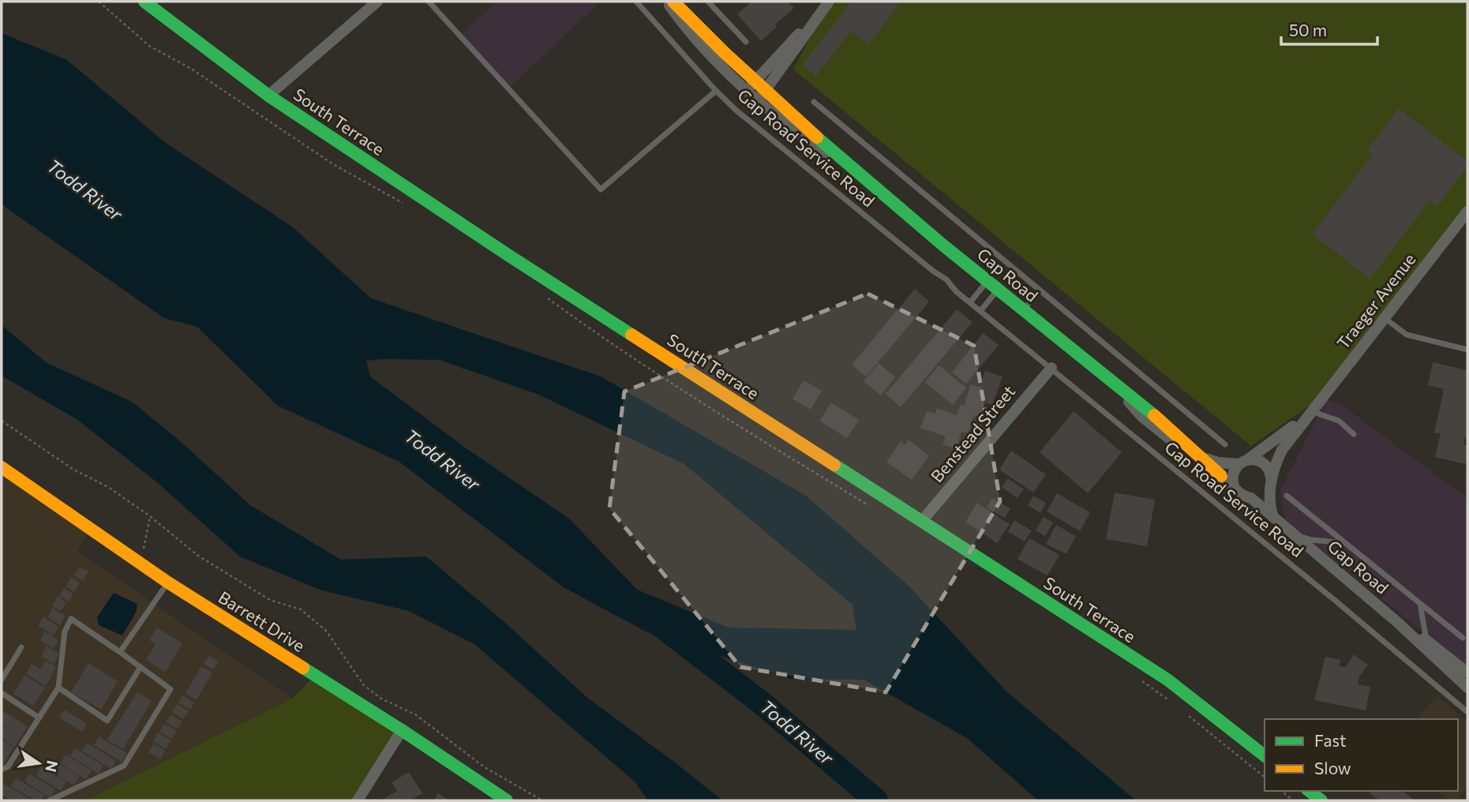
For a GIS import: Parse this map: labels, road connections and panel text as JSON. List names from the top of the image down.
{
  "streets": {
    "street": [
      "South Terrace",
      "Gap Road",
      "Traeger Avenue",
      "Benstead Street",
      "Barrett Drive"
    ],
    "lane": ["Gap Road Service Road"]
  },
  "crossings": [
    ["South Terrace", "Benstead Street"],
    ["Gap Road Service Road", "Gap Road"],
    ["Gap Road Service Road", "Benstead Street"],
    ["Gap Road", "Traeger Avenue"]
  ],
  "water": ["Todd River"],
  "legend": ["Fast", "Slow"],
  "scale_bar": "50 m",
  "north": "right"
}
